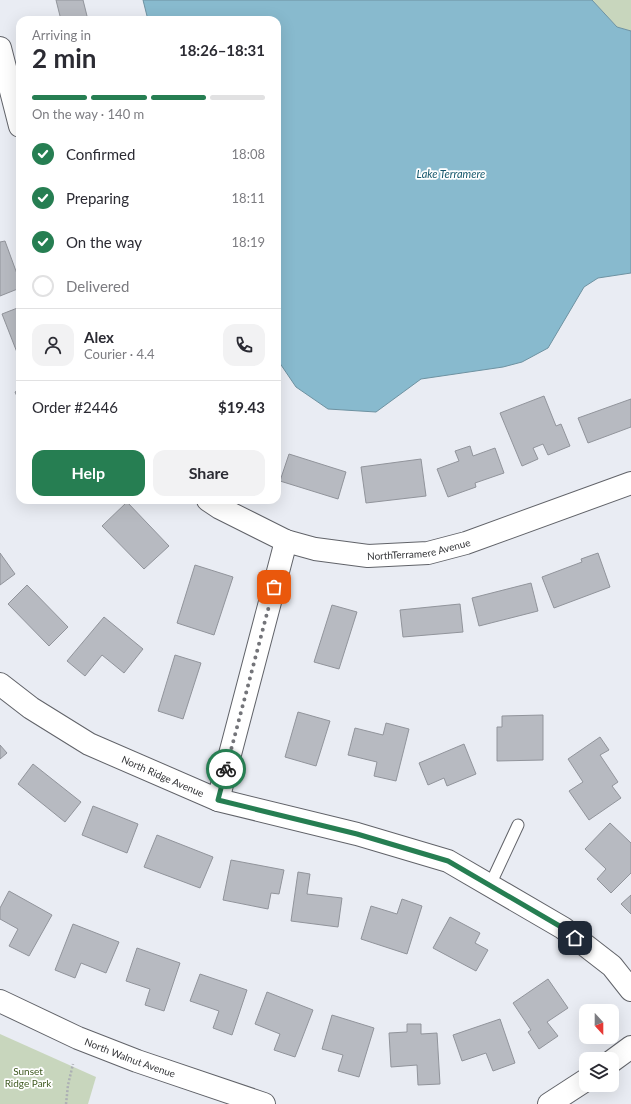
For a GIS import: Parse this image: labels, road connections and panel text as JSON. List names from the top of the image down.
{
  "streets": {
    "street": ["NorthTerramere Avenue", "North Ridge Avenue", "North Walnut Avenue"]
  },
  "water": ["Lake Terramere"],
  "parks": ["Sunset Ridge Park"],
  "north": "bottom",
  "page": {
    "heading": ["2 min", "Arriving in", "18:26–18:31"],
    "panel": [
      "Alex",
      "Courier · 4.4",
      "Order #2446",
      "$19.43"
    ],
    "bar": "On the way · 140 m",
    "list": [
      ["Confirmed", "18:08"],
      ["Preparing", "18:11"],
      ["On the way", "18:19"],
      "Delivered"
    ],
    "buttons": ["Help", "Share"]
  }
}
